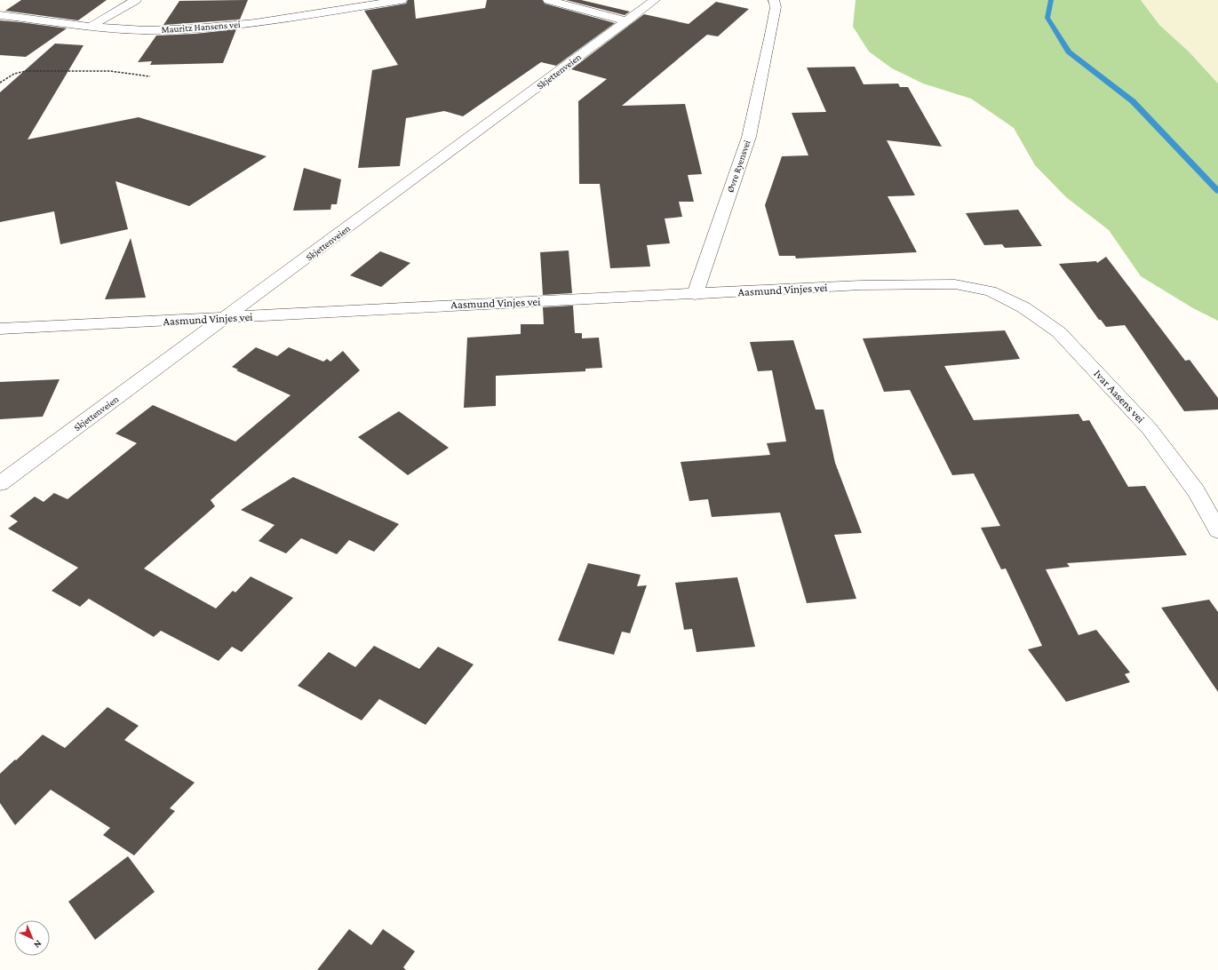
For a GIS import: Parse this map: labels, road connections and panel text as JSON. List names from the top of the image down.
{
  "streets": {
    "street": [
      "Mauritz Hansens vei",
      "Skjettenveien",
      "Øvre Ryensvei",
      "Aasmund Vinjes vei",
      "Ivar Aasens vei"
    ]
  },
  "crossings": [
    ["Skjettenveien", "Aasmund Vinjes vei"],
    ["Øvre Ryensvei", "Aasmund Vinjes vei"],
    ["Aasmund Vinjes vei", "Ivar Aasens vei"]
  ],
  "north": "bottom right"
}
